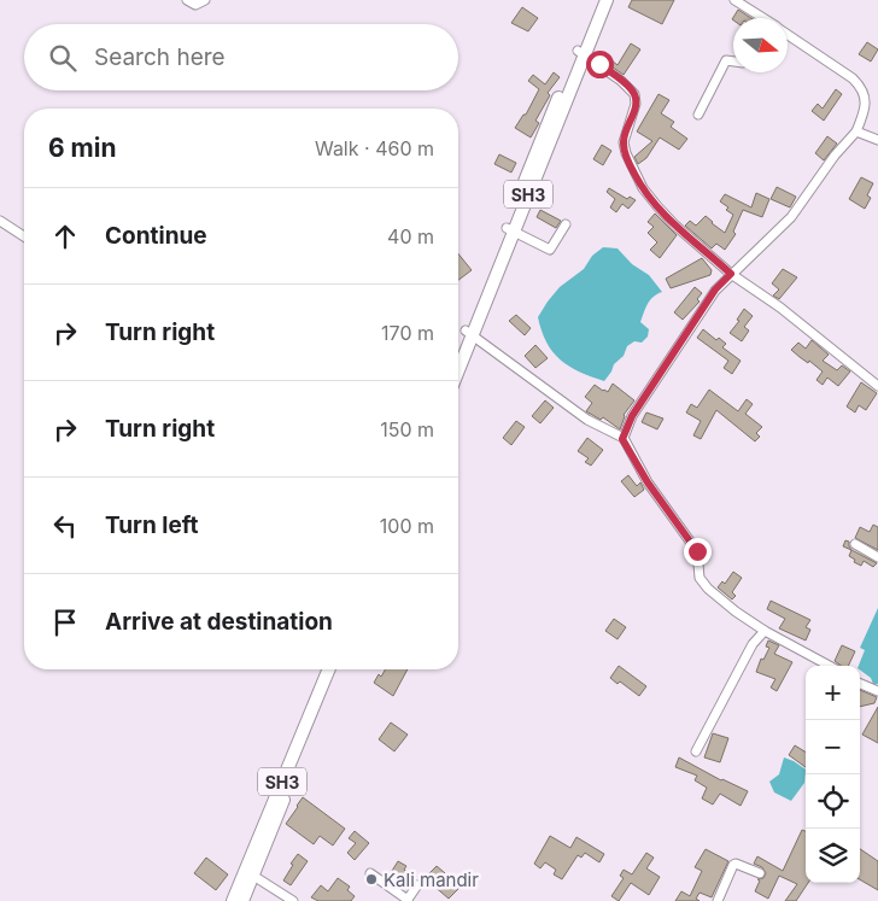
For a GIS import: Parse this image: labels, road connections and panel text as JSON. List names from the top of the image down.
{
  "streets": {
    "main road": ["SH3"]
  },
  "places": ["Kali mandir"],
  "north": "right",
  "page": {
    "search": "Search here",
    "heading": ["6 min", "Walk · 460 m"],
    "list": [
      ["Continue", "40 m"],
      ["Turn right", "170 m"],
      ["Turn right", "150 m"],
      ["Turn left", "100 m"],
      "Arrive at destination"
    ],
    "map_buttons": ["+", "−"]
  }
}
